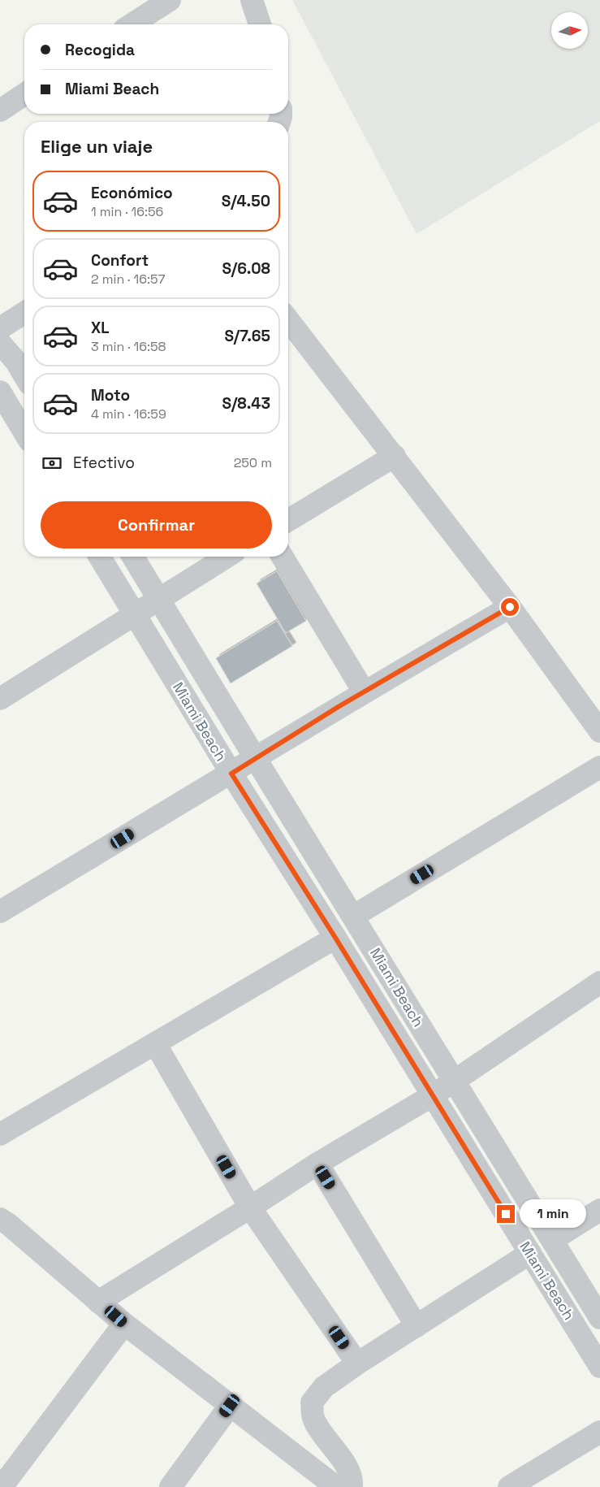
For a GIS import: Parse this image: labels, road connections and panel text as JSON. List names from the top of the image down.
{
  "streets": {
    "street": ["Miami Beach"]
  },
  "north": "right",
  "page": {
    "banner": ["Recogida", "Miami Beach"],
    "heading": "Elige un viaje",
    "list": [
      {
        "name": "Económico",
        "note": "1 min · 16:56",
        "value": "S/4.50"
      },
      {
        "name": "Confort",
        "note": "2 min · 16:57",
        "value": "S/6.08"
      },
      {
        "name": "XL",
        "note": "3 min · 16:58",
        "value": "S/7.65"
      },
      {
        "name": "Moto",
        "note": "4 min · 16:59",
        "value": "S/8.43"
      }
    ],
    "pay": ["Efectivo", "250 m"],
    "buttons": "Confirmar",
    "bubble": "1 min"
  }
}
